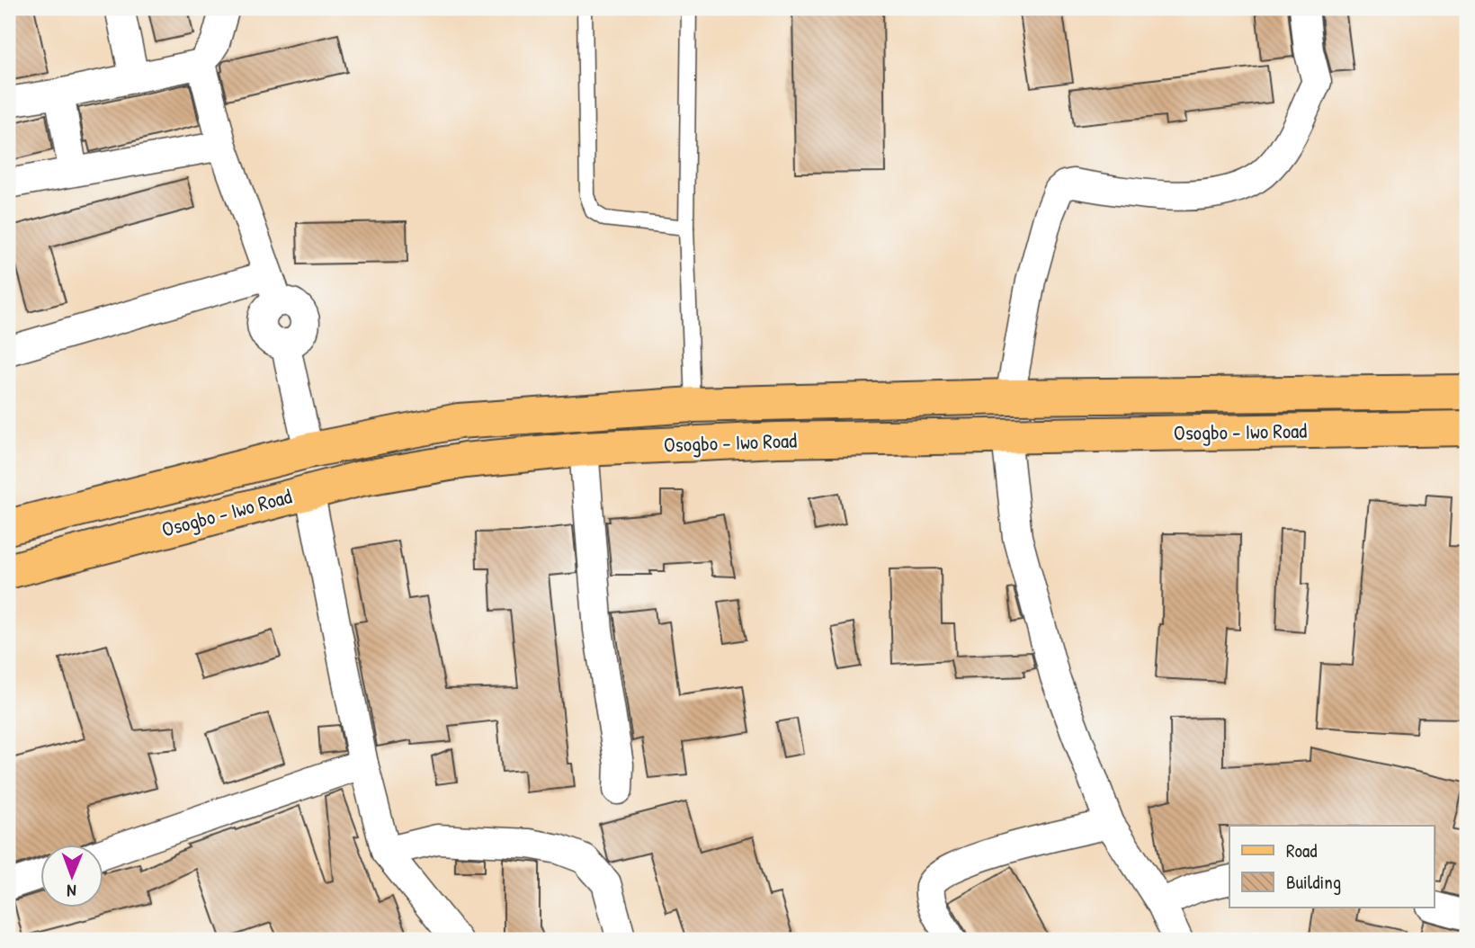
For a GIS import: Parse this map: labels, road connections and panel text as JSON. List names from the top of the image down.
{
  "streets": {
    "main road": ["Osogbo - Iwo Road"]
  },
  "legend": ["Road", "Building"],
  "north": "bottom"
}
